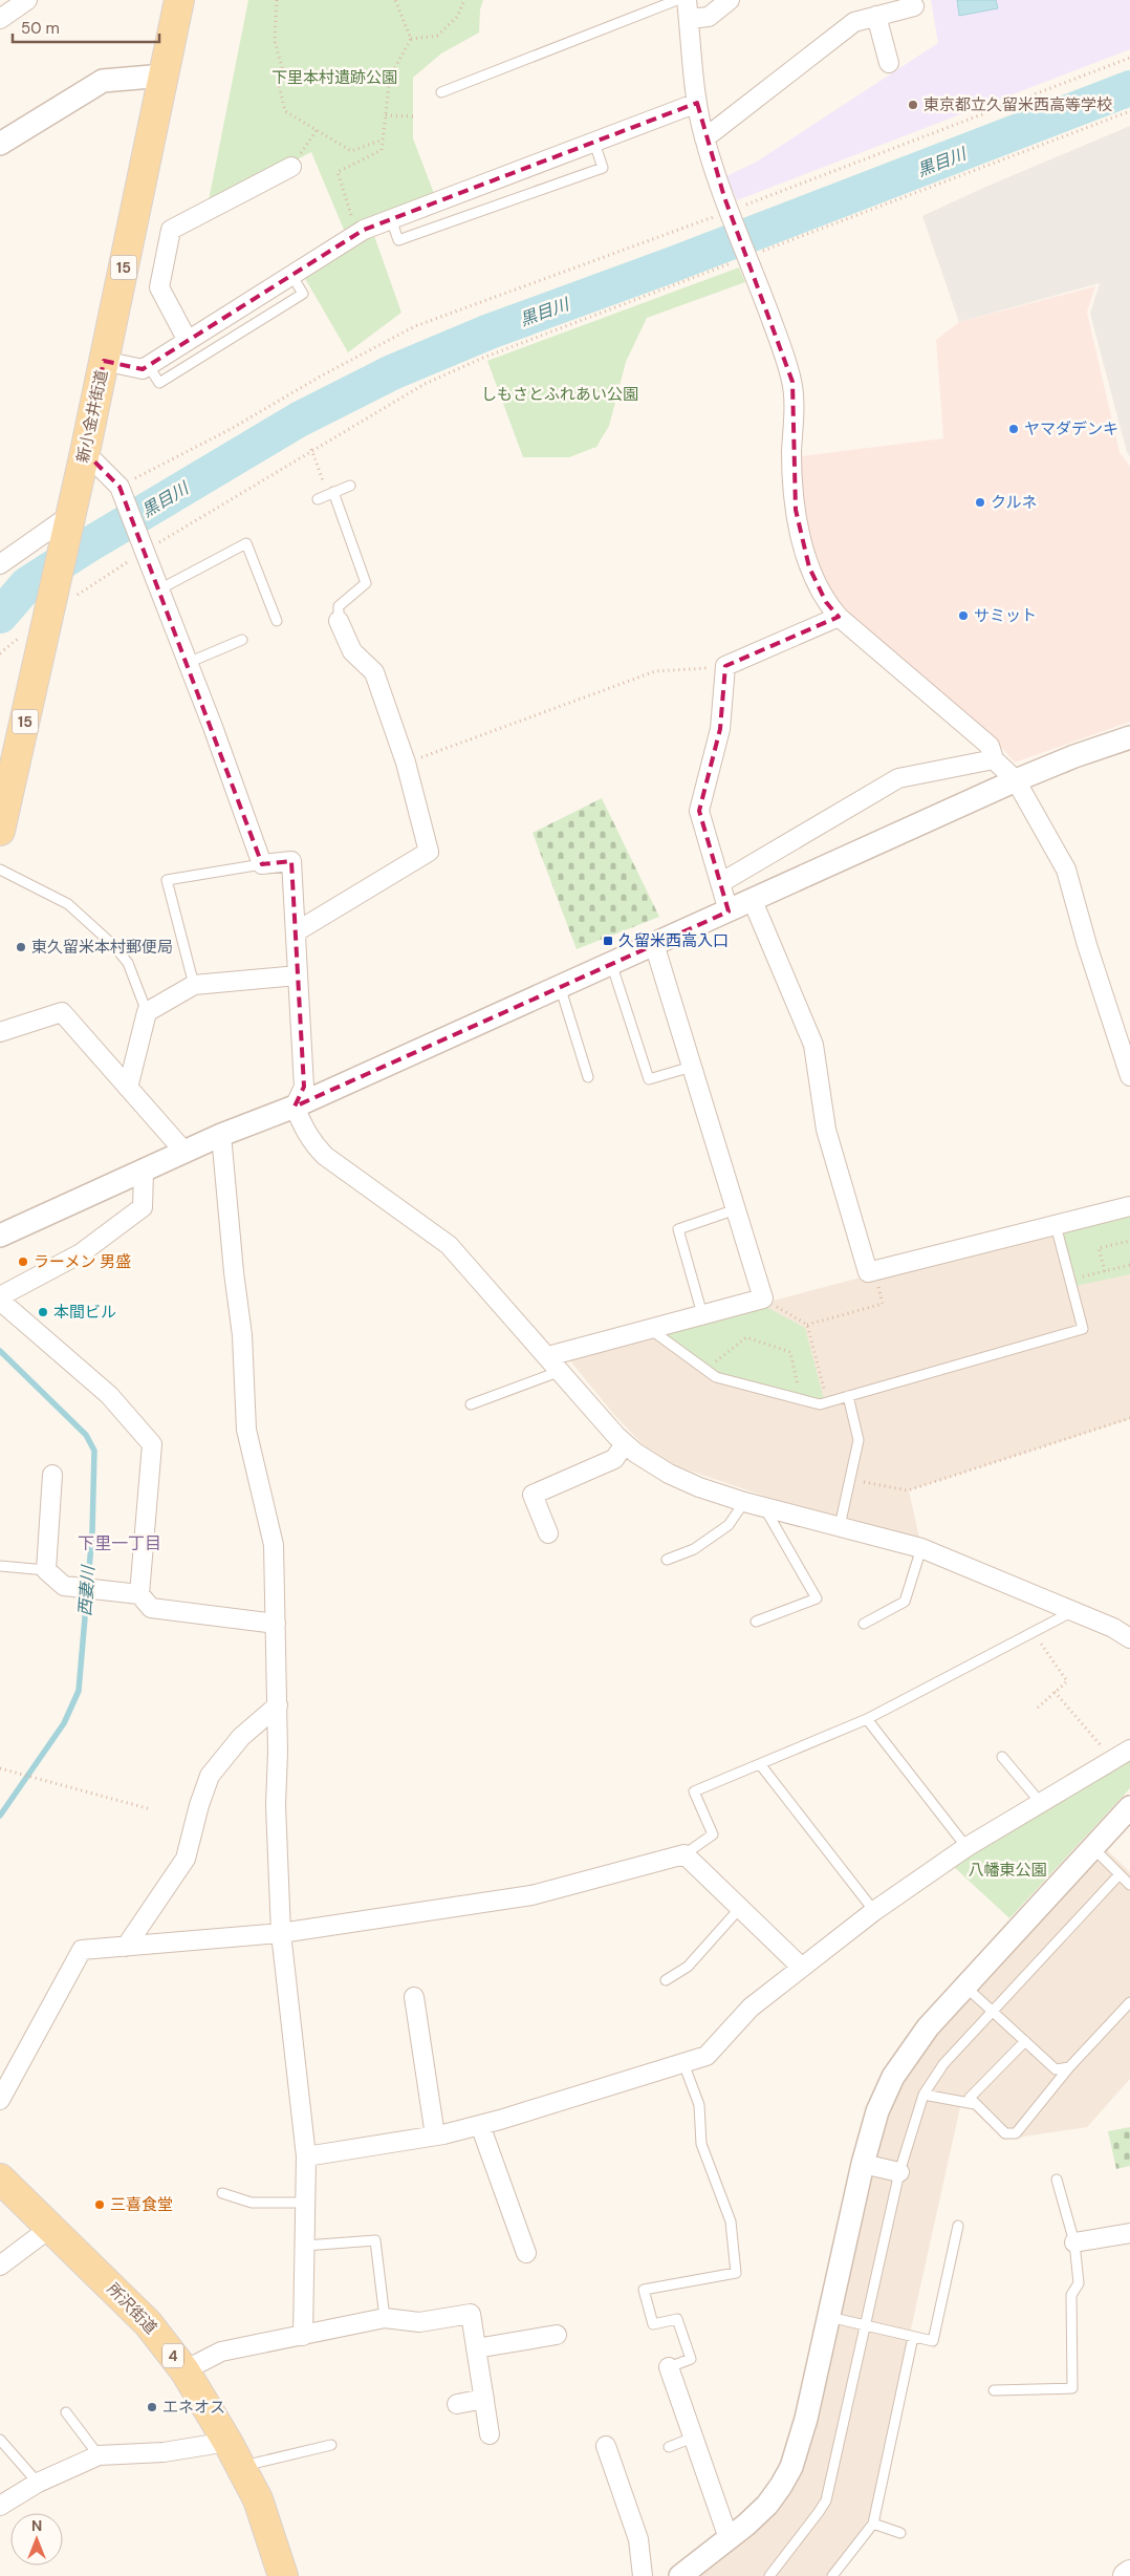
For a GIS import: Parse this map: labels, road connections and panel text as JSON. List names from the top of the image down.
{
  "streets": {
    "main road": [
      "15",
      "新小金井街道",
      "所沢街道",
      "4"
    ]
  },
  "districts": ["下里一丁目"],
  "water": ["黒目川", "西妻川"],
  "parks": ["下里本村遺跡公園", "しもさとふれあい公園", "八幡東公園"],
  "places": {
    "other": [
      "東京都立久留米西高等学校",
      "ヤマダデンキ",
      "クルネ",
      "サミット",
      "東久留米本村郵便局",
      "ラーメン 男盛",
      "本間ビル",
      "三喜食堂",
      "エネオス"
    ],
    "transit": ["久留米西高入口"]
  },
  "scale_bar": "50 m",
  "north": "top"
}
